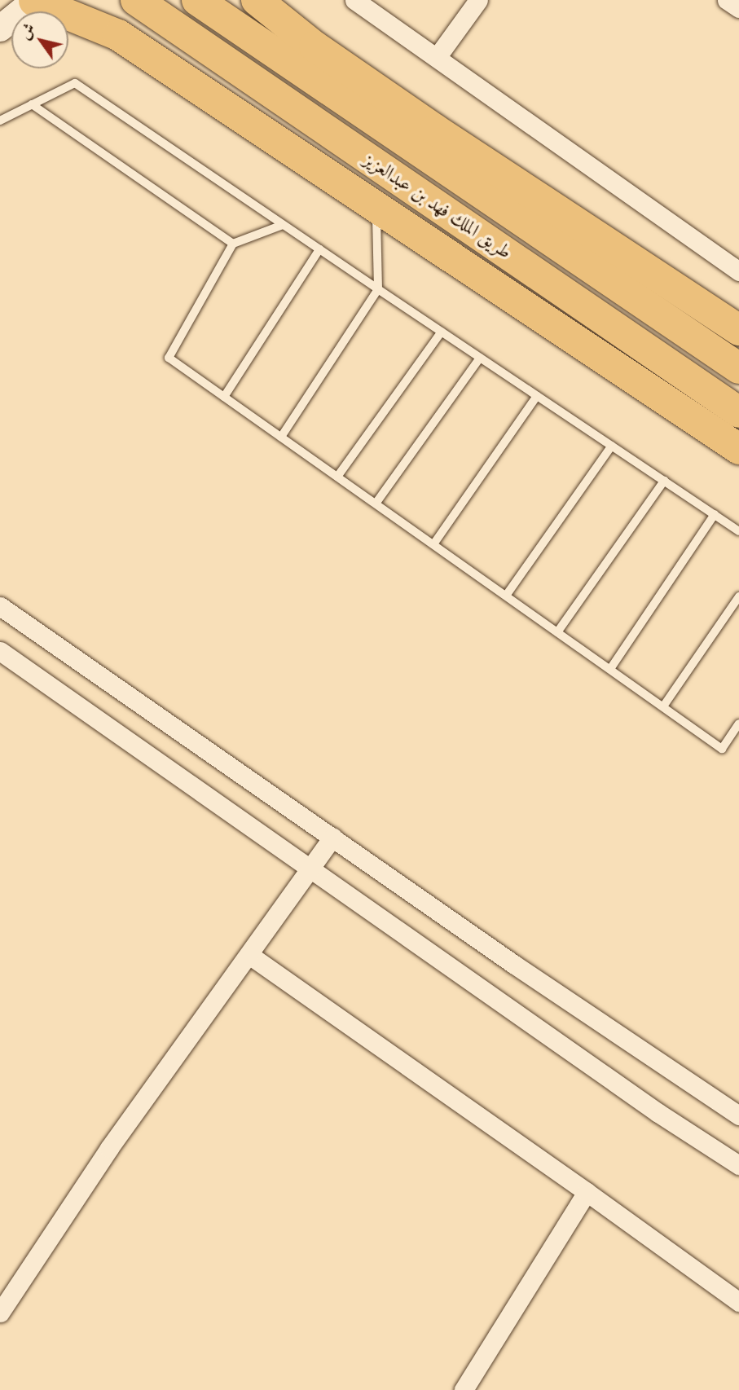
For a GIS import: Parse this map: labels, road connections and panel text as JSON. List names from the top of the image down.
{
  "streets": {
    "highway": ["طريق الملك فهد بن عبدالعزيز"]
  },
  "north": "top left"
}
